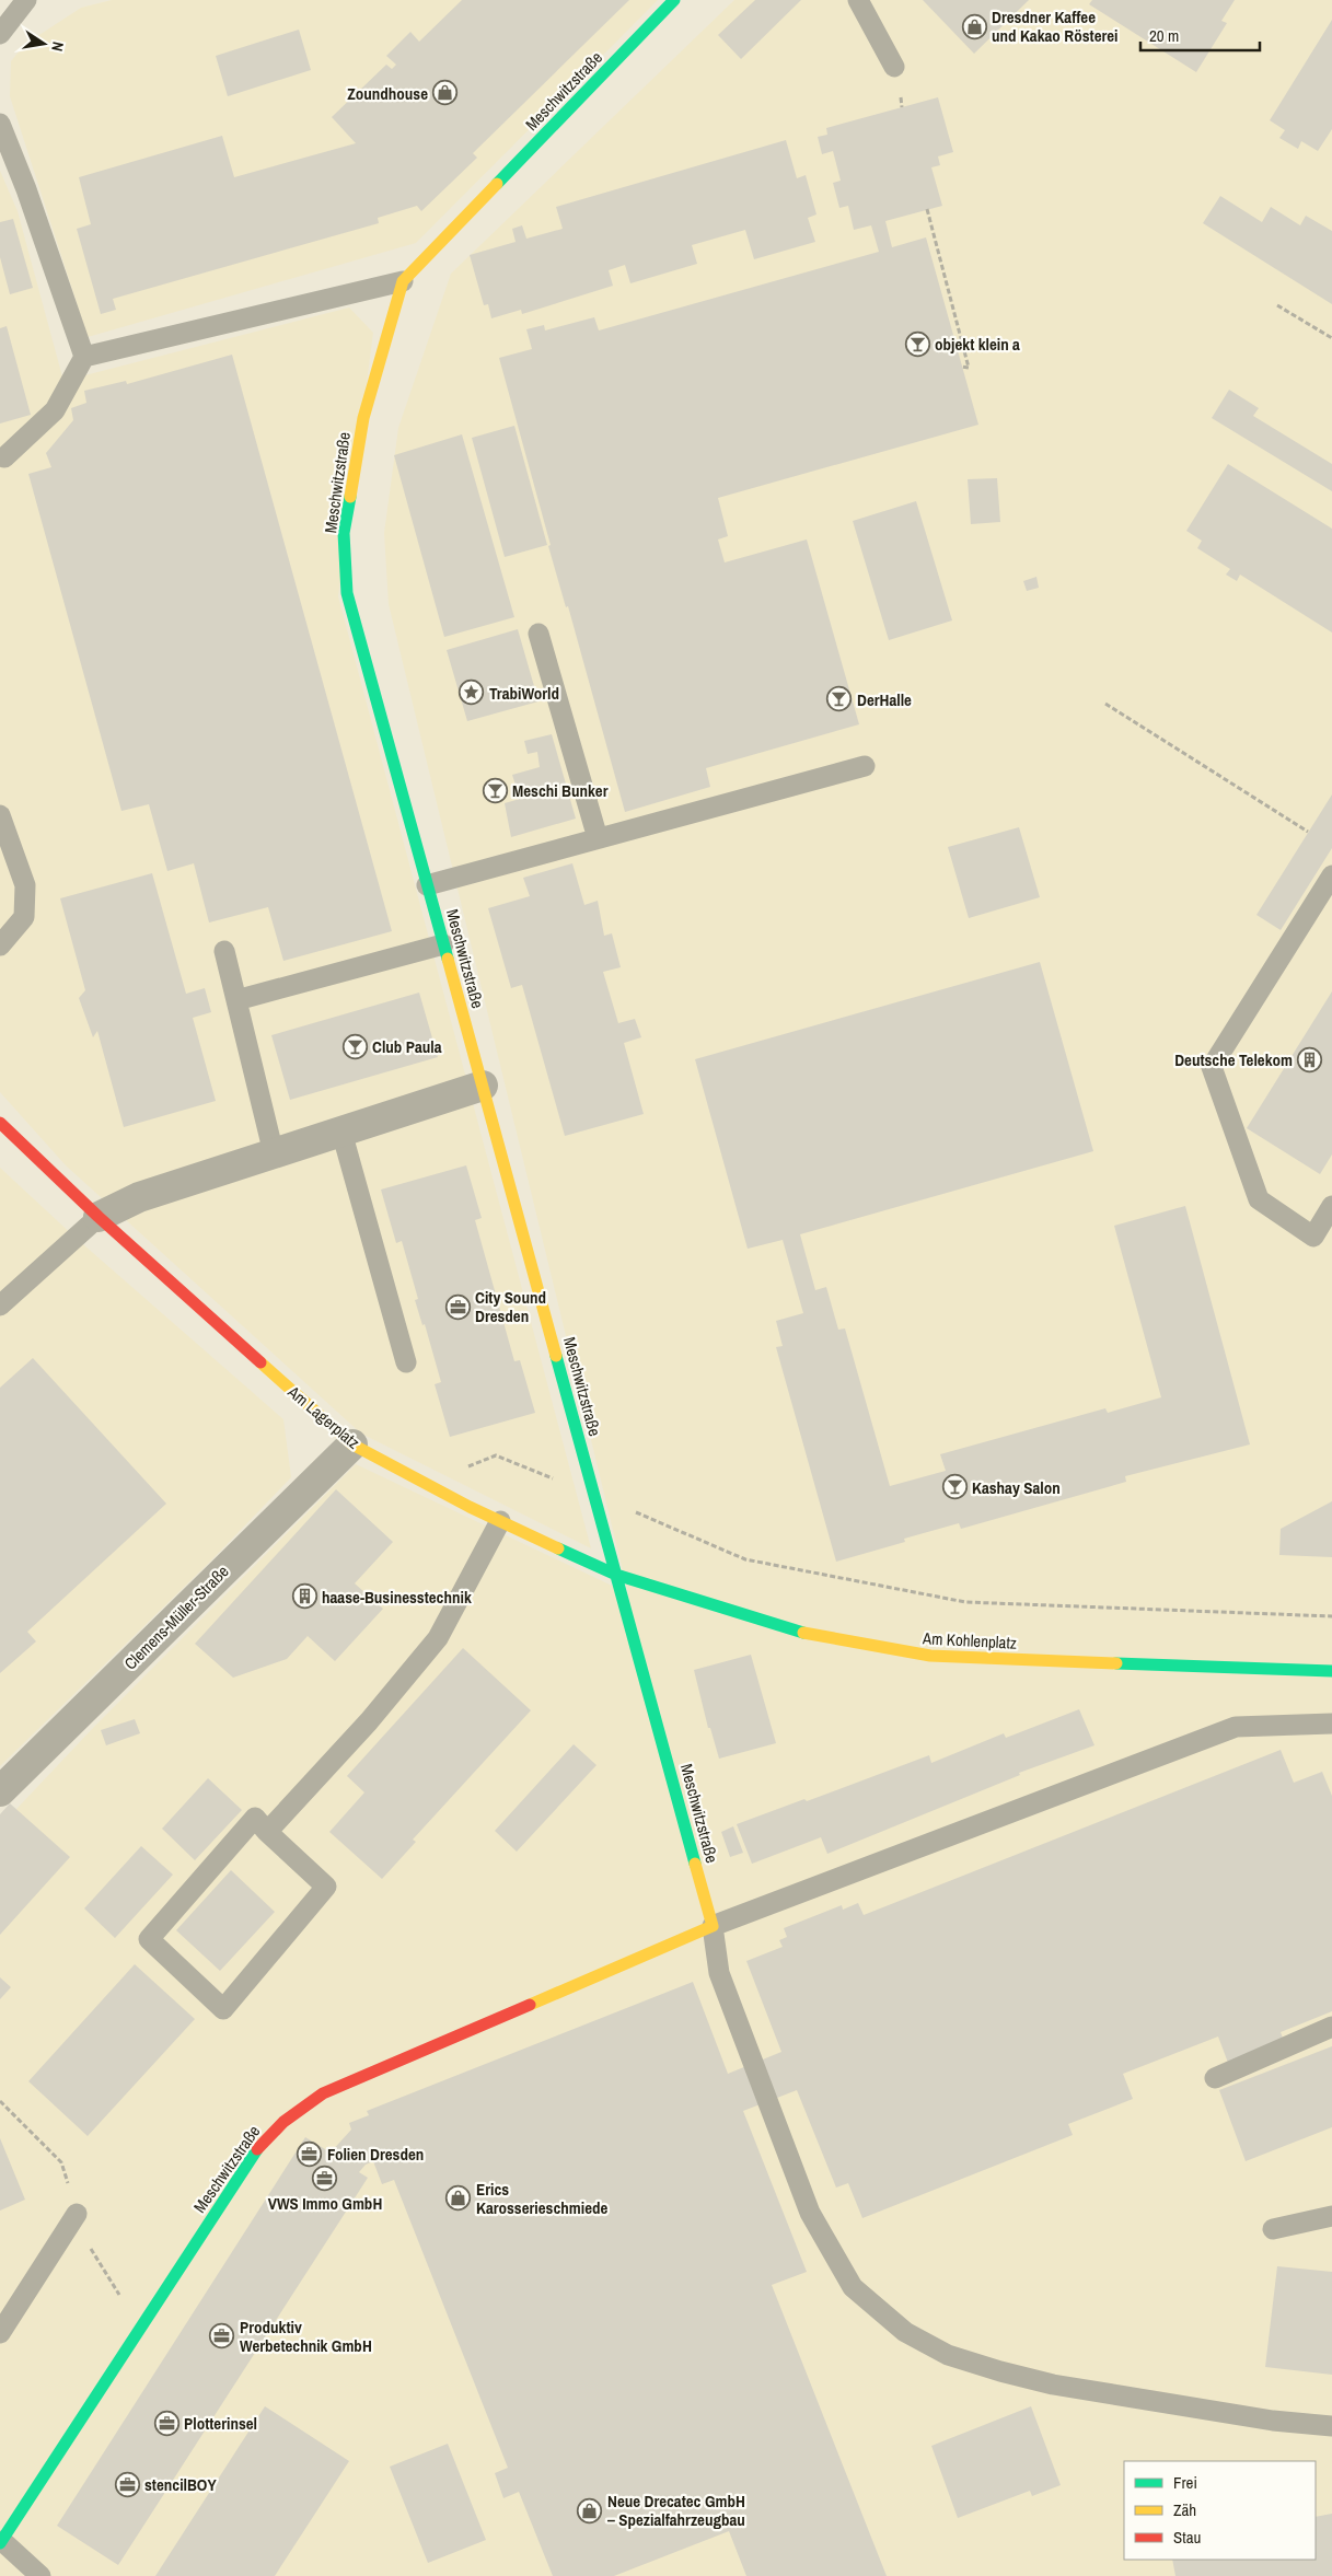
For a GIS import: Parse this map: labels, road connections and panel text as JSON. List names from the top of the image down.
{
  "streets": {
    "street": [
      "Meschwitzstraße",
      "Am Lagerplatz",
      "Clemens-Müller-Straße",
      "Am Kohlenplatz"
    ]
  },
  "crossings": [
    ["Meschwitzstraße", "Am Lagerplatz"],
    ["Meschwitzstraße", "Am Kohlenplatz"],
    ["Am Lagerplatz", "Clemens-Müller-Straße"],
    ["Am Lagerplatz", "Am Kohlenplatz"]
  ],
  "places": {
    "shop": [
      "Dresdner Kaffee und Kakao Rösterei",
      "Zoundhouse",
      "Erics Karosserieschmiede",
      "Neue Drecatec GmbH – Spezialfahrzeugbau"
    ],
    "bar": [
      "objekt klein a",
      "DerHalle",
      "Meschi Bunker",
      "Club Paula",
      "Kashay Salon"
    ],
    "place": ["TrabiWorld"],
    "building": ["Deutsche Telekom", "haase-Businesstechnik"],
    "office": [
      "City Sound Dresden",
      "Folien Dresden",
      "VWS Immo GmbH",
      "Produktiv Werbetechnik GmbH",
      "Plotterinsel",
      "stencilBOY"
    ]
  },
  "legend": ["Frei", "Zäh", "Stau"],
  "scale_bar": "20 m",
  "north": "right"
}
